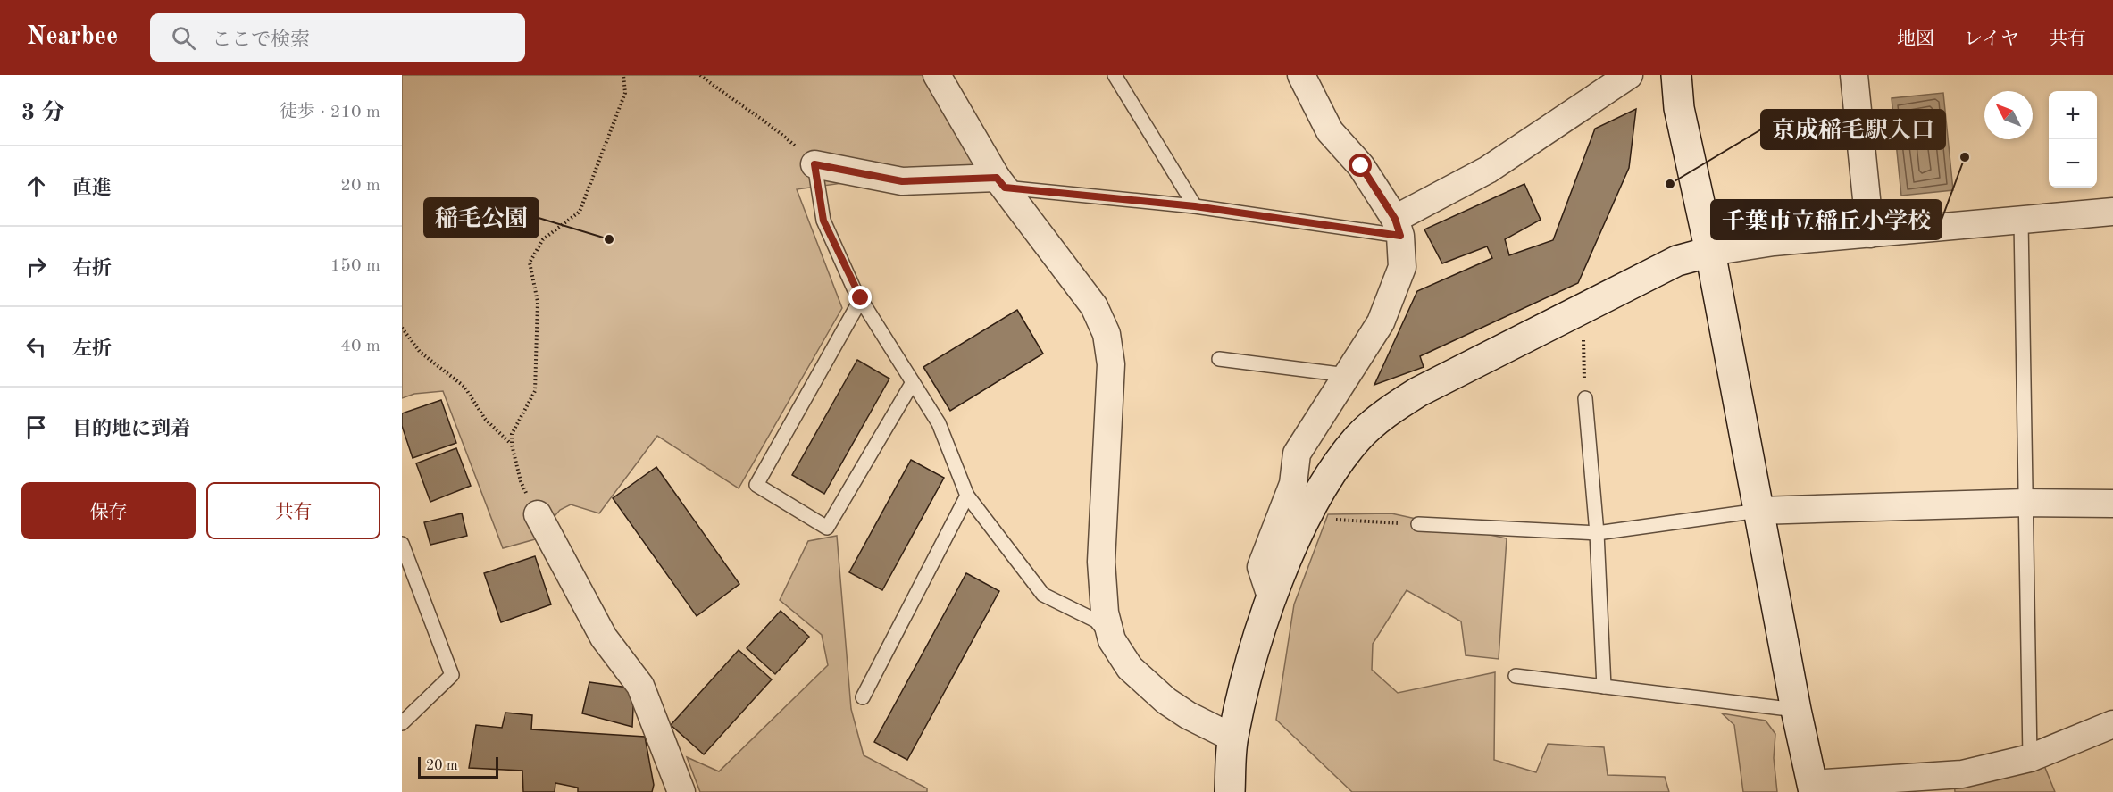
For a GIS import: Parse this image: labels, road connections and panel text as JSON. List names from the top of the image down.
{
  "places": ["千葉市立稲丘小学校", "京成稲毛駅入口", "稲毛公園"],
  "scale_bar": "20 m",
  "north": "top left",
  "page": {
    "header": "Nearbee",
    "search": "ここで検索",
    "nav": ["地図", "レイヤ", "共有"],
    "heading": ["3 分", "徒歩 · 210 m"],
    "map_buttons": ["+", "−"],
    "list": [
      ["直進", "20 m"],
      ["右折", "150 m"],
      ["左折", "40 m"],
      "目的地に到着"
    ],
    "buttons": ["保存", "共有"],
    "scale": "20 m"
  }
}
